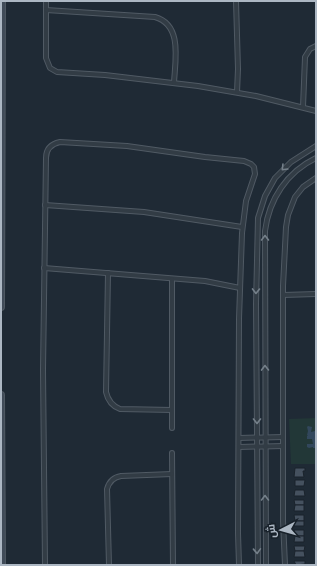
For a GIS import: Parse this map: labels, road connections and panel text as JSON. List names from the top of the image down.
{
  "north": "left"
}
